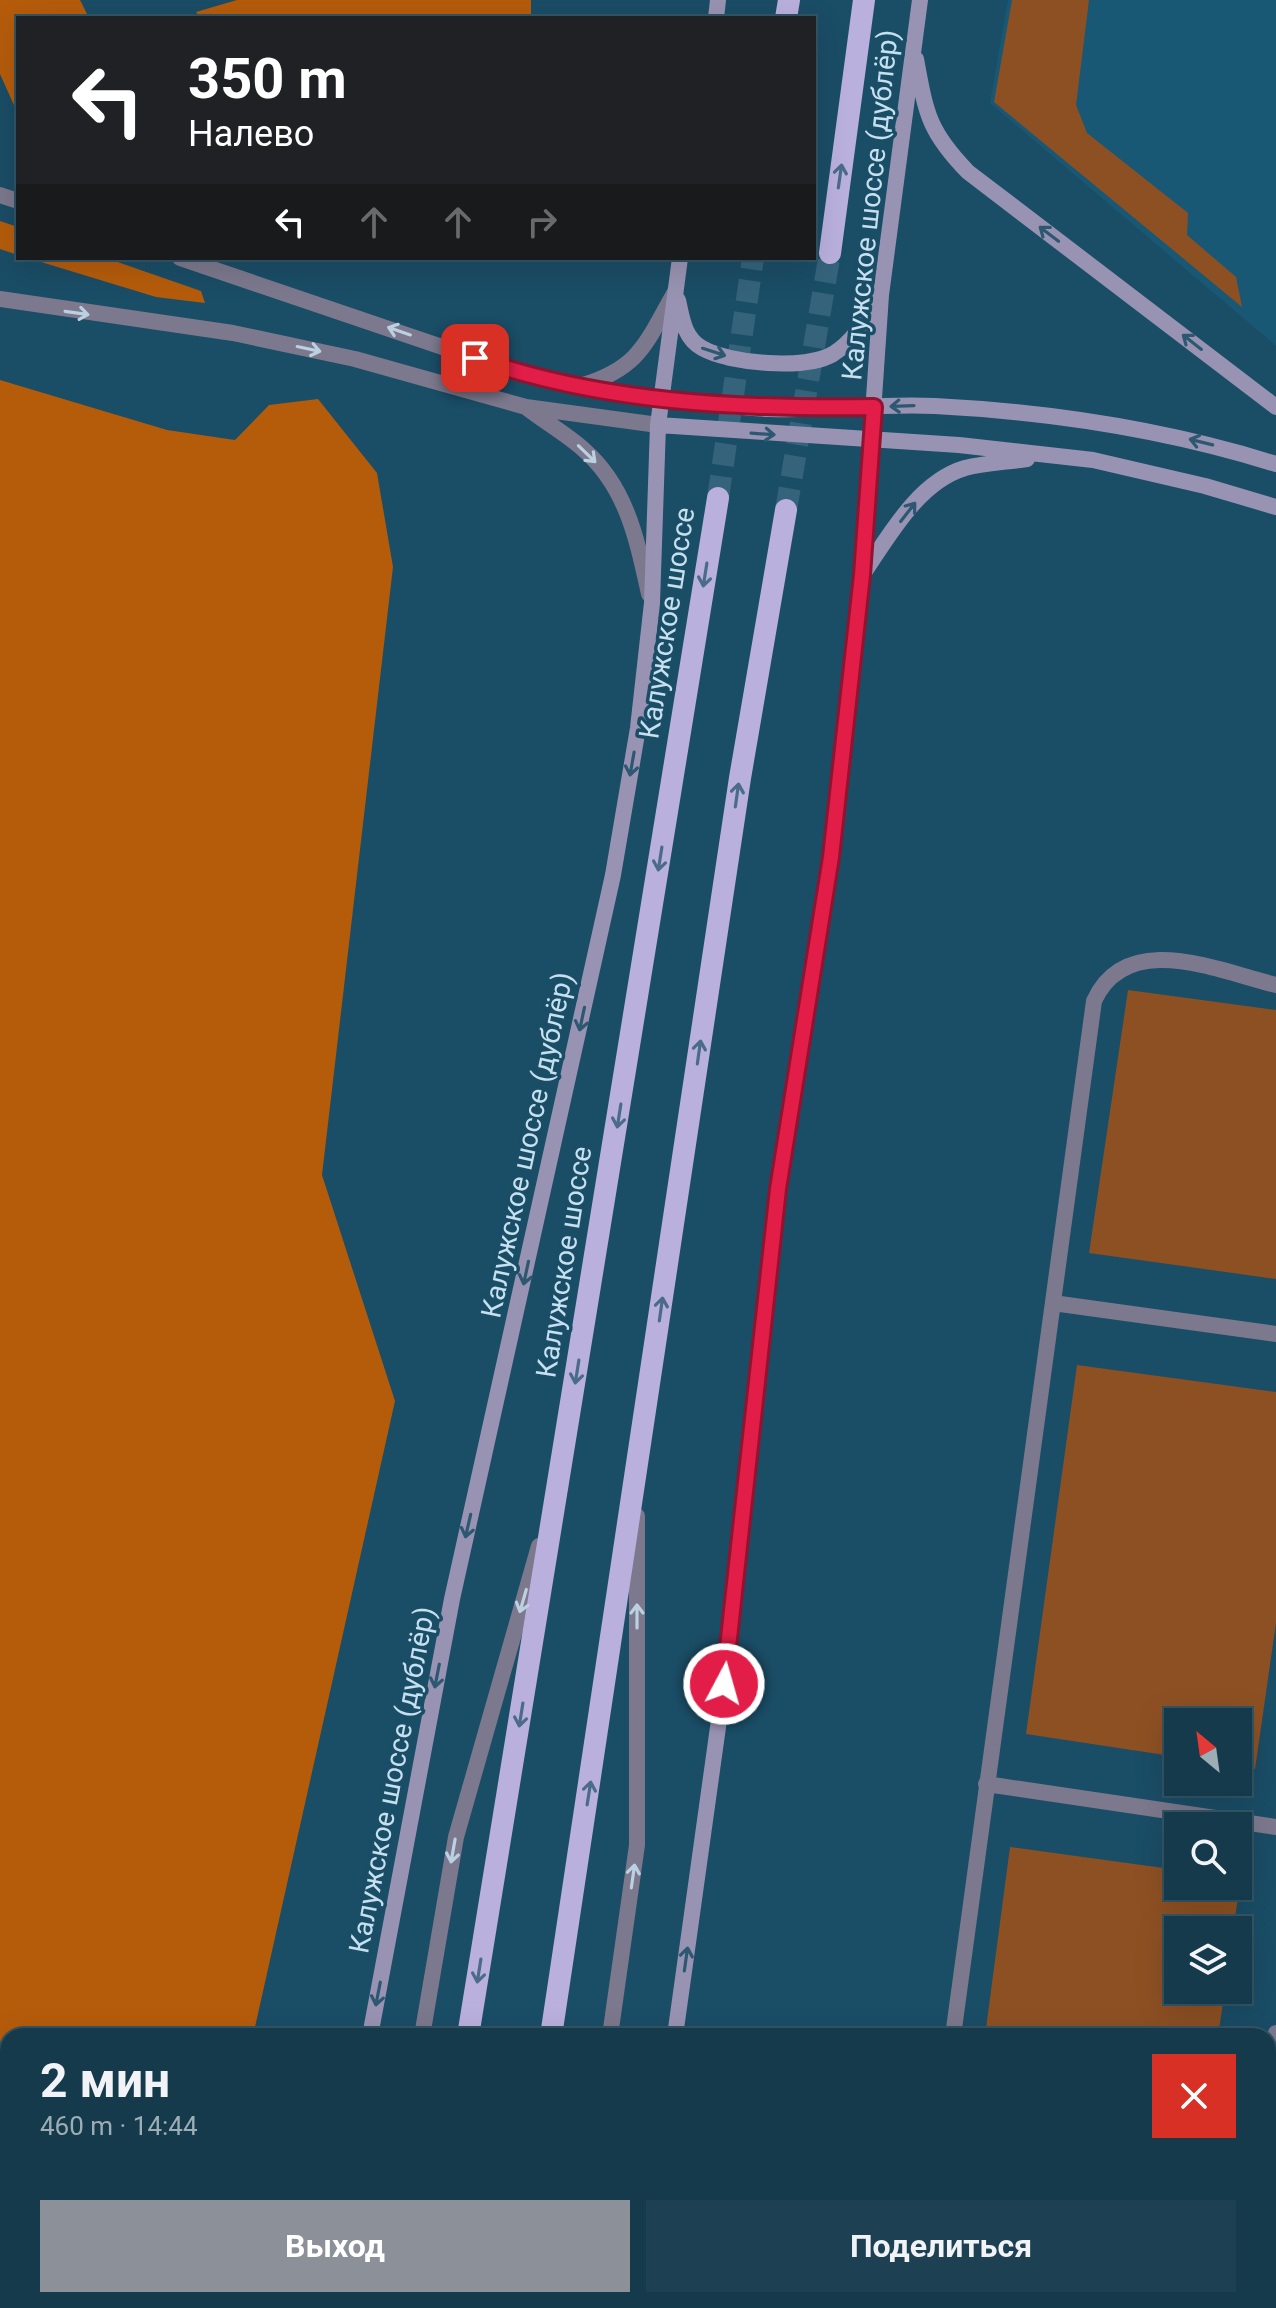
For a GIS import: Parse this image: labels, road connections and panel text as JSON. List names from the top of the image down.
{
  "streets": {
    "highway": ["Калужское шоссе"],
    "main road": ["Калужское шоссе (дублёр)"]
  },
  "north": "top left",
  "page": {
    "turn": ["350 m", "Налево"],
    "heading": ["2 мин", "460 m · 14:44"],
    "buttons": ["Выход", "Поделиться"]
  }
}
